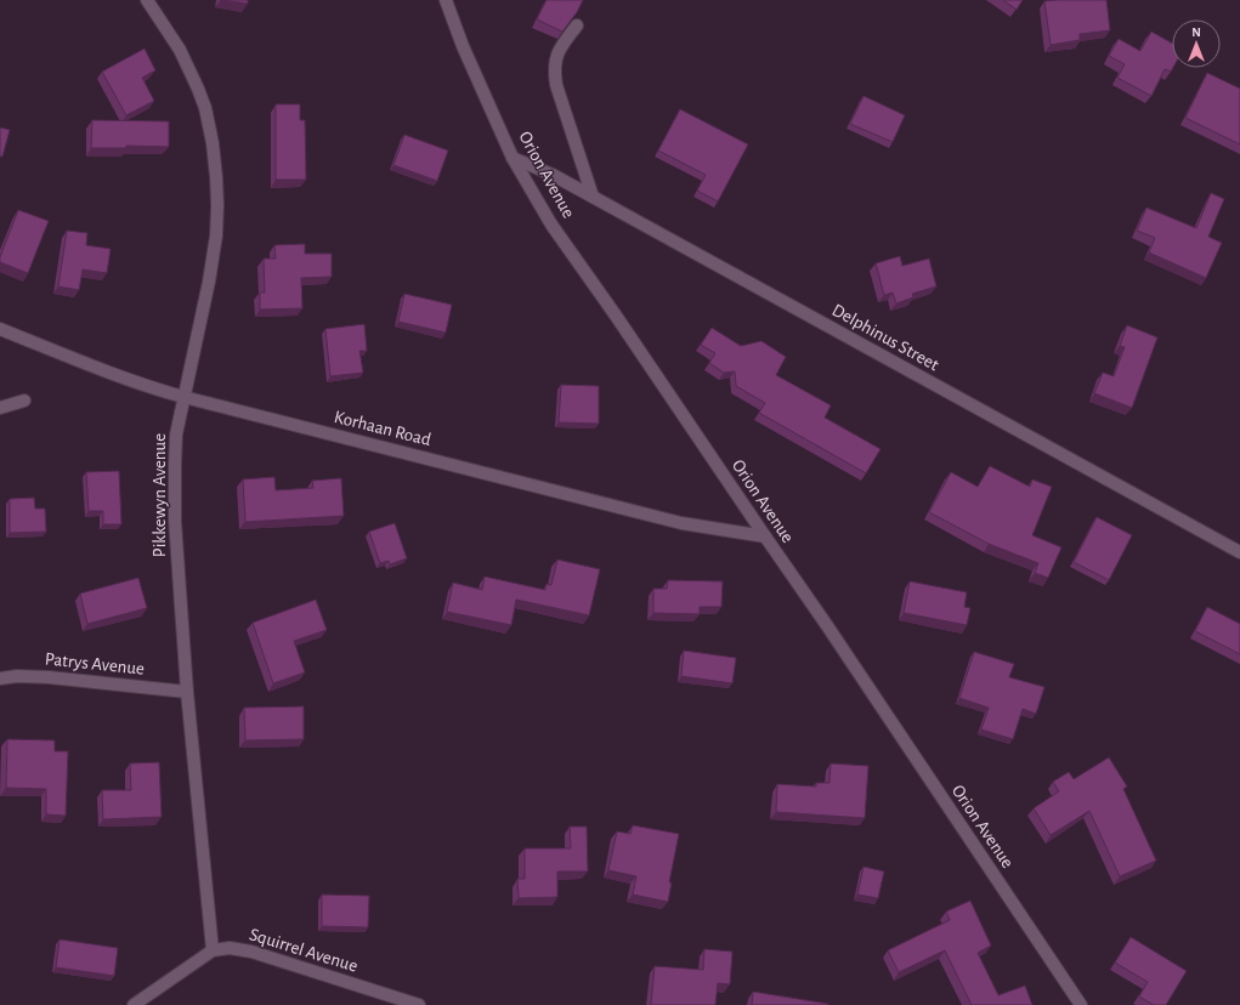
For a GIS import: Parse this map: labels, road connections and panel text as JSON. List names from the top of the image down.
{
  "streets": {
    "street": [
      "Orion Avenue",
      "Delphinus Street",
      "Korhaan Road",
      "Pikkewyn Avenue",
      "Patrys Avenue",
      "Squirrel Avenue"
    ]
  },
  "crossings": [
    ["Orion Avenue", "Delphinus Street"],
    ["Orion Avenue", "Korhaan Road"],
    ["Korhaan Road", "Pikkewyn Avenue"],
    ["Pikkewyn Avenue", "Patrys Avenue"],
    ["Pikkewyn Avenue", "Squirrel Avenue"]
  ],
  "north": "top"
}
